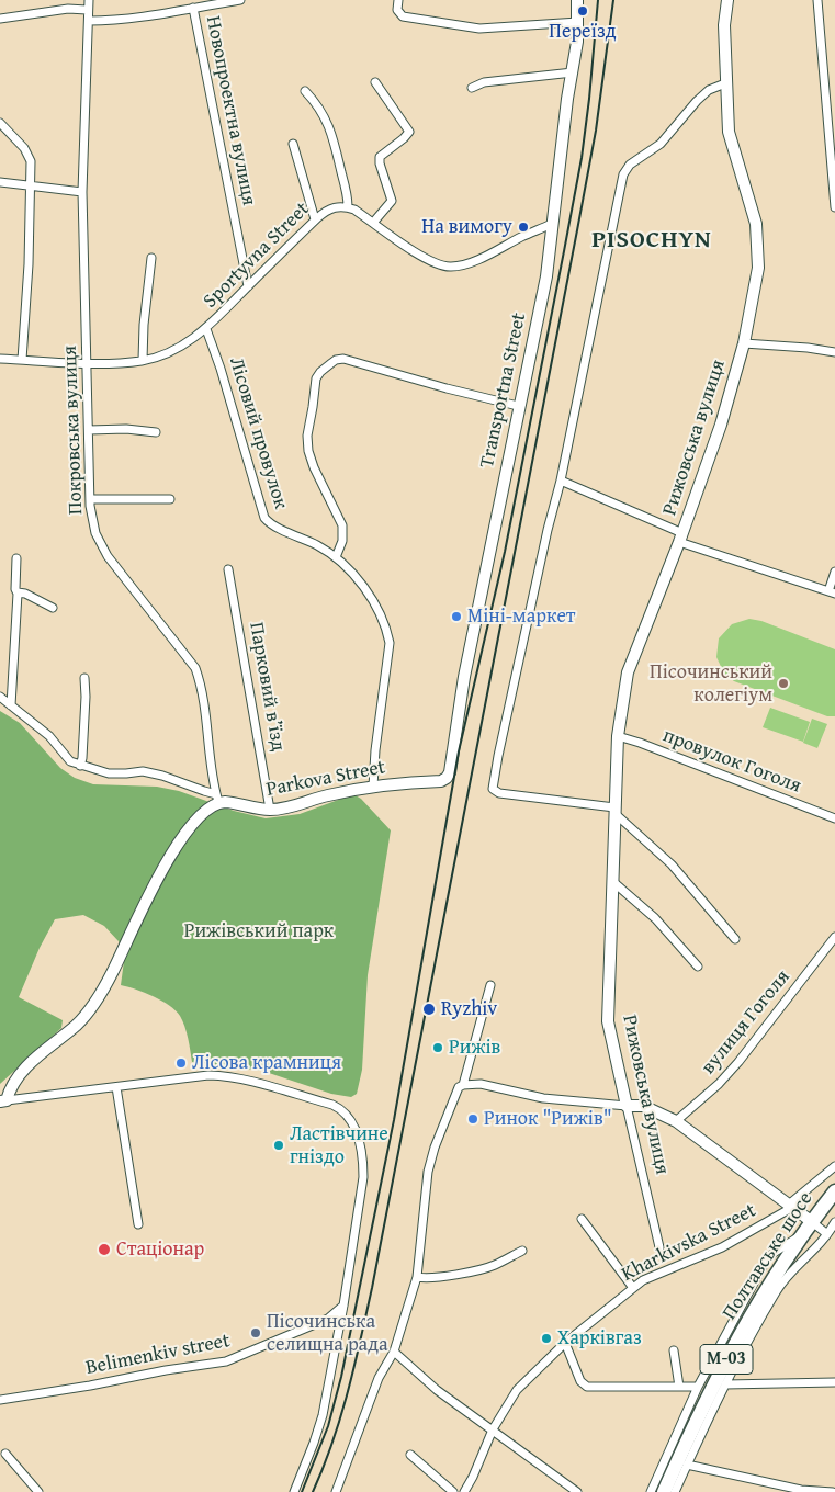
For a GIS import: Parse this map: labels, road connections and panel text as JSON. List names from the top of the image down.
{
  "streets": {
    "highway": ["Полтавське шосе", "М-03"],
    "street": [
      "Новопроектна вулиця",
      "Sportyvna Street",
      "Transportna Street",
      "Покровська вулиця",
      "Лісовий провулок",
      "Рижовська вулиця",
      "Парковий в’їзд",
      "провулок Гоголя",
      "Parkova Street",
      "вулиця Гоголя",
      "Kharkivska Street",
      "Belimenkiv street"
    ]
  },
  "crossings": [
    ["Новопроектна вулиця", "Sportyvna Street"],
    ["Sportyvna Street", "Покровська вулиця"],
    ["Sportyvna Street", "Лісовий провулок"],
    ["Transportna Street", "Parkova Street"],
    ["Покровська вулиця", "Parkova Street"],
    ["Лісовий провулок", "Parkova Street"],
    ["Рижовська вулиця", "провулок Гоголя"],
    ["Парковий в’їзд", "Parkova Street"]
  ],
  "districts": ["PISOCHYN"],
  "parks": ["Рижівський парк"],
  "places": [
    "Переїзд",
    "На вимогу",
    "Міні-маркет",
    "Пісочинський колегіум",
    "Ryzhiv",
    "Рижів",
    "Лісова крамниця",
    "Ринок \"Рижів\"",
    "Ластівчине гніздо",
    "Стаціонар",
    "Пісочинська селищна рада",
    "Харківгаз"
  ]
}
